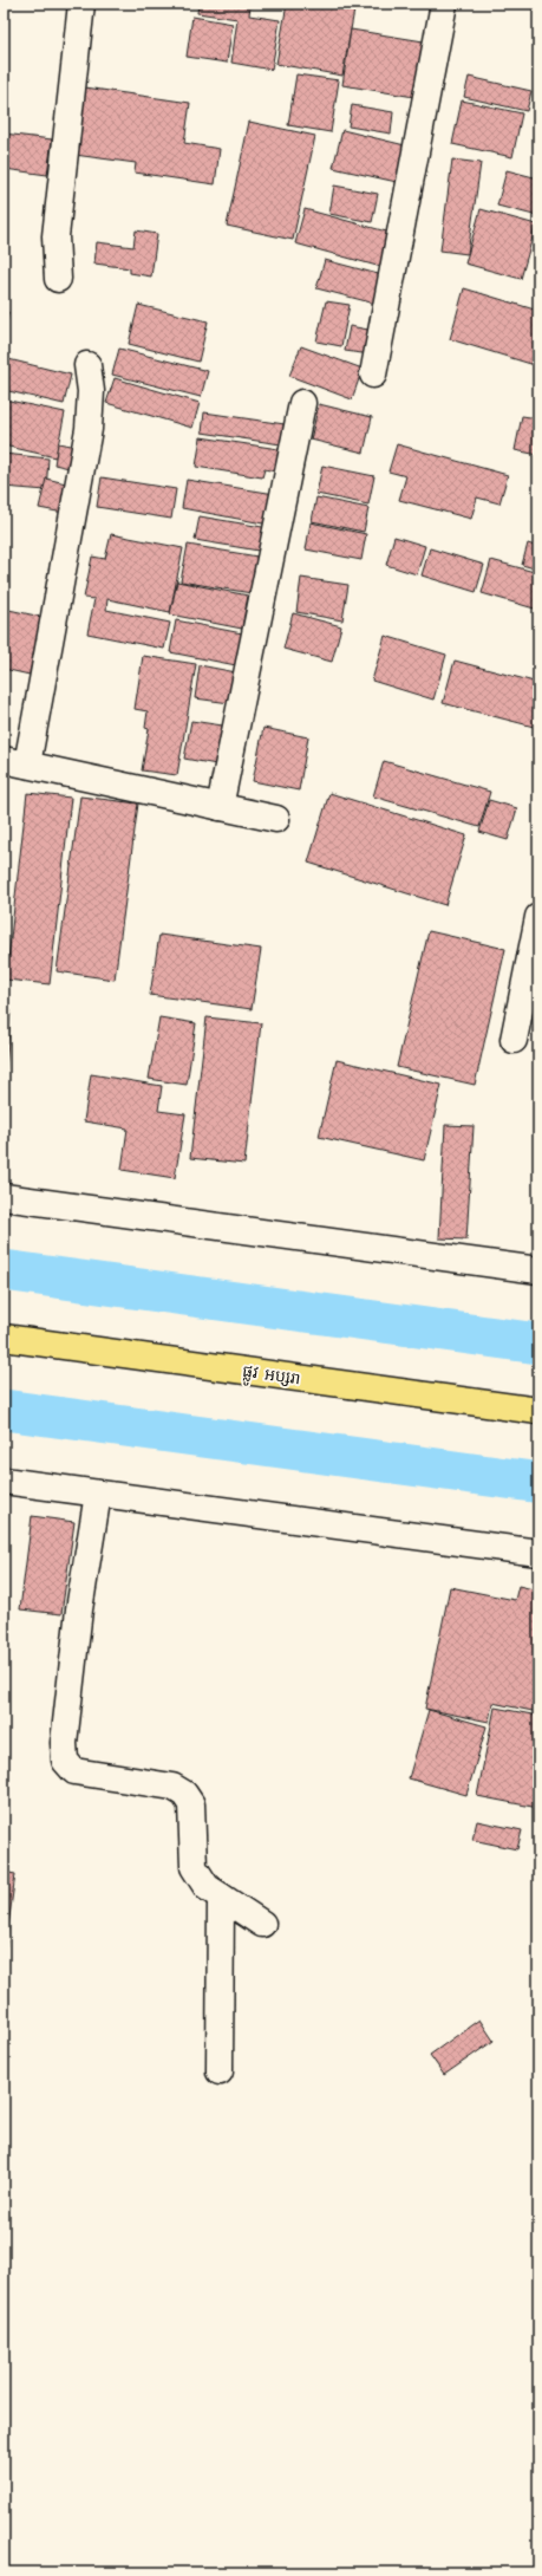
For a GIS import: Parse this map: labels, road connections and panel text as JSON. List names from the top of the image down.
{
  "streets": {
    "main road": ["ផ្លូវ អប្សរា"]
  }
}
